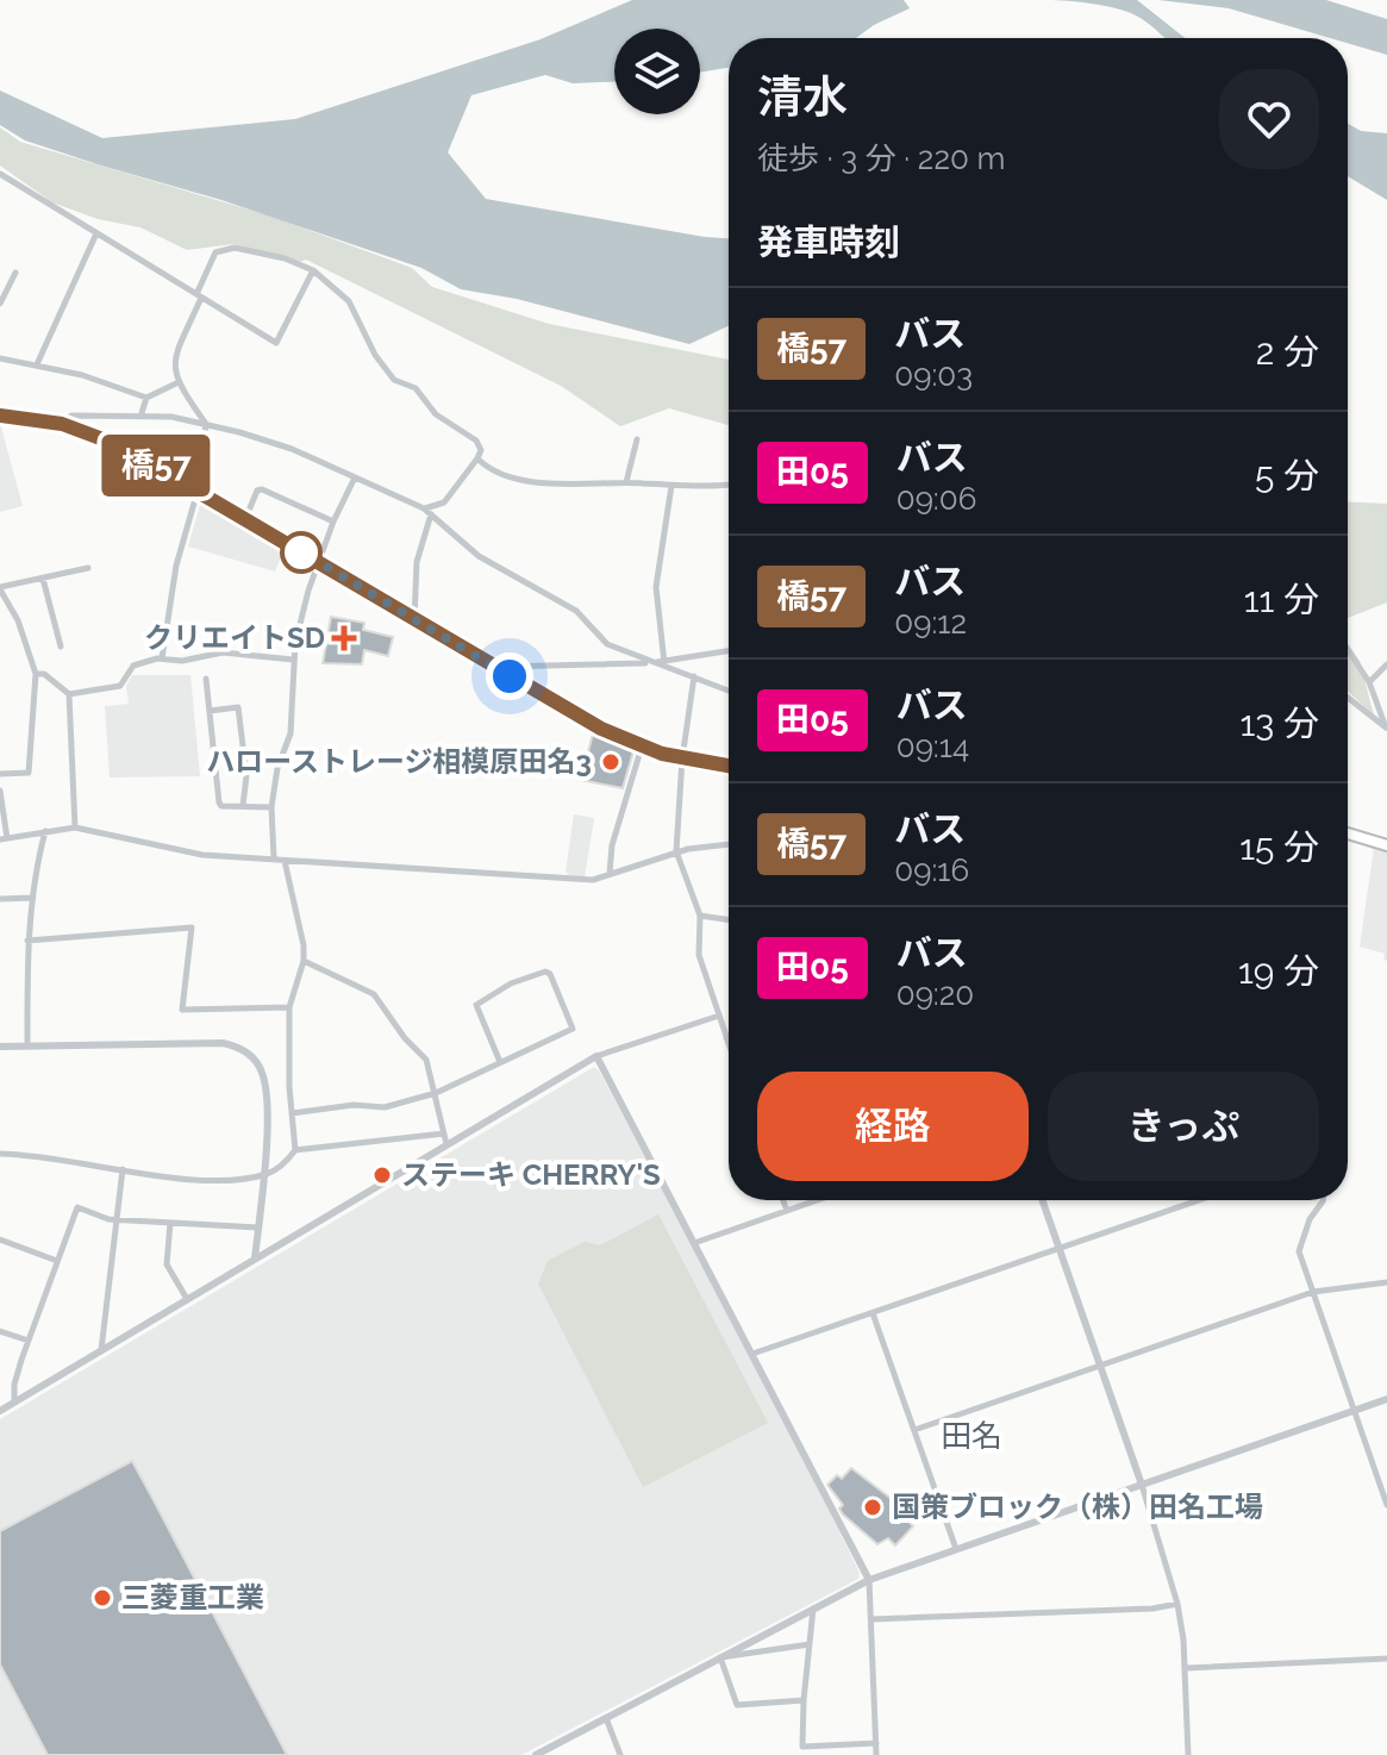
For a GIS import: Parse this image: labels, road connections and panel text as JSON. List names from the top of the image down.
{
  "districts": ["田名"],
  "places": {
    "health": ["クリエイトSD"],
    "other": [
      "ハローストレージ相模原田名3",
      "ステーキ CHERRY'S",
      "国策ブロック（株）田名工場",
      "三菱重工業"
    ]
  },
  "lines": ["bus line 橋57"],
  "page": {
    "on_map": "橋57",
    "heading": [
      ["清水", "徒歩 · 3 分 · 220 m"],
      "発車時刻"
    ],
    "list": [
      {
        "mark": "橋57",
        "name": "バス",
        "note": "09:03",
        "value": "2 分"
      },
      {
        "mark": "田05",
        "name": "バス",
        "note": "09:06",
        "value": "5 分"
      },
      {
        "mark": "橋57",
        "name": "バス",
        "note": "09:12",
        "value": "11 分"
      },
      {
        "mark": "田05",
        "name": "バス",
        "note": "09:14",
        "value": "13 分"
      },
      {
        "mark": "橋57",
        "name": "バス",
        "note": "09:16",
        "value": "15 分"
      },
      {
        "mark": "田05",
        "name": "バス",
        "note": "09:20",
        "value": "19 分"
      }
    ],
    "buttons": ["経路", "きっぷ"]
  }
}
